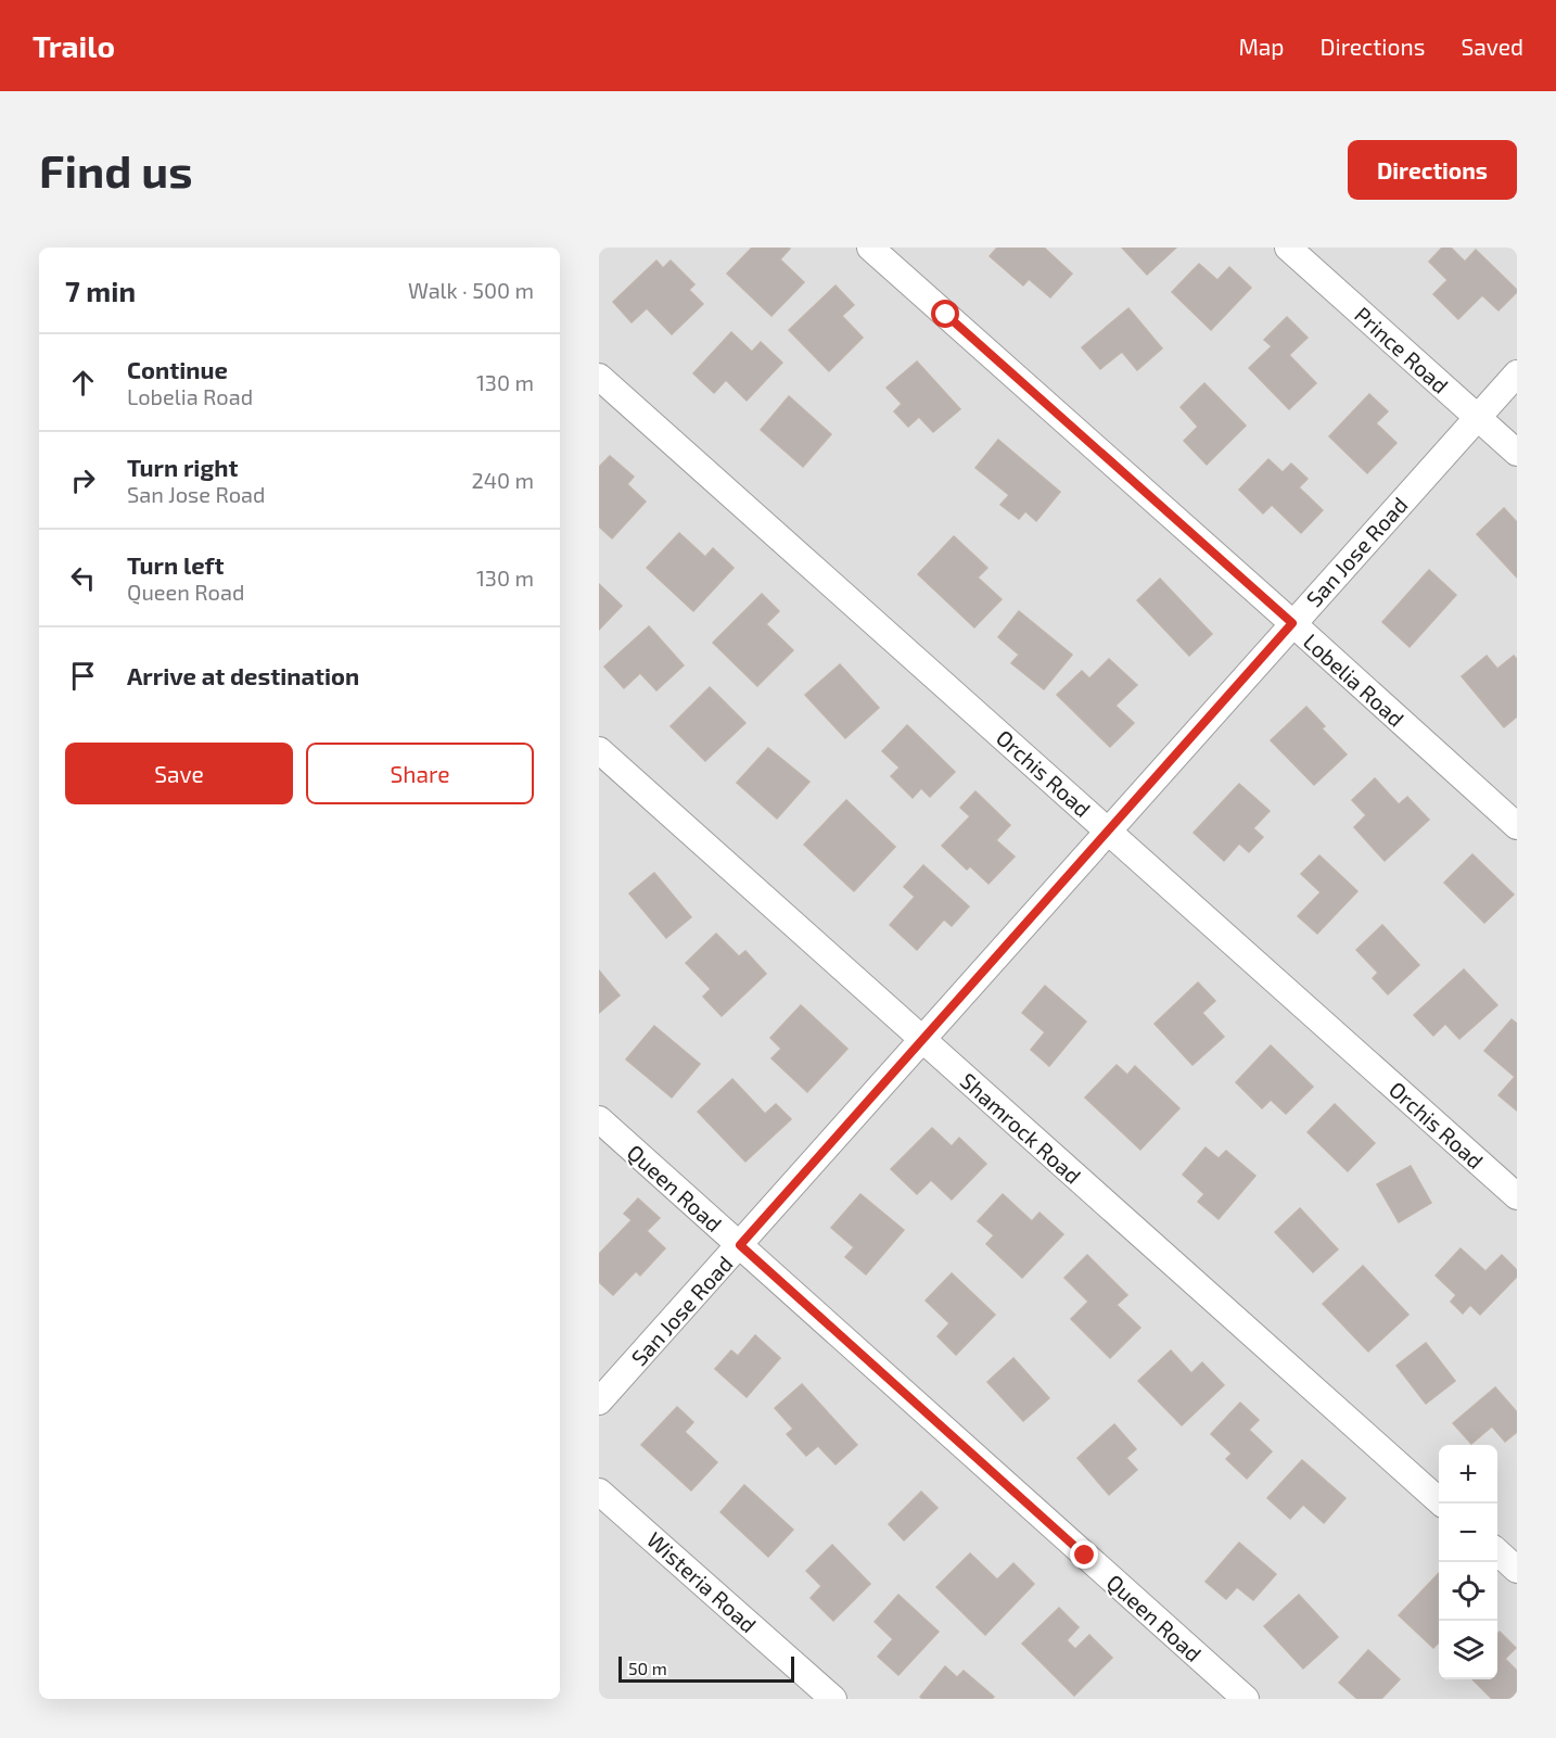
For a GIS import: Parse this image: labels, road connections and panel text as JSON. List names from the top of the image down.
{
  "streets": {
    "street": [
      "Prince Road",
      "San Jose Road",
      "Lobelia Road",
      "Orchis Road",
      "Shamrock Road",
      "Queen Road",
      "Wisteria Road"
    ]
  },
  "crossings": [
    ["Prince Road", "San Jose Road"],
    ["San Jose Road", "Lobelia Road"],
    ["San Jose Road", "Orchis Road"],
    ["San Jose Road", "Shamrock Road"],
    ["San Jose Road", "Queen Road"]
  ],
  "scale_bar": "50 m",
  "page": {
    "header": "Trailo",
    "nav": ["Map", "Directions", "Saved"],
    "buttons": [
      "Directions",
      ["Save", "Share"]
    ],
    "title": "Find us",
    "heading": ["7 min", "Walk · 500 m"],
    "list": [
      ["Continue", "Lobelia Road", "130 m"],
      ["Turn right", "San Jose Road", "240 m"],
      ["Turn left", "Queen Road", "130 m"],
      "Arrive at destination"
    ],
    "map_buttons": ["+", "−"],
    "scale": "50 m"
  }
}
